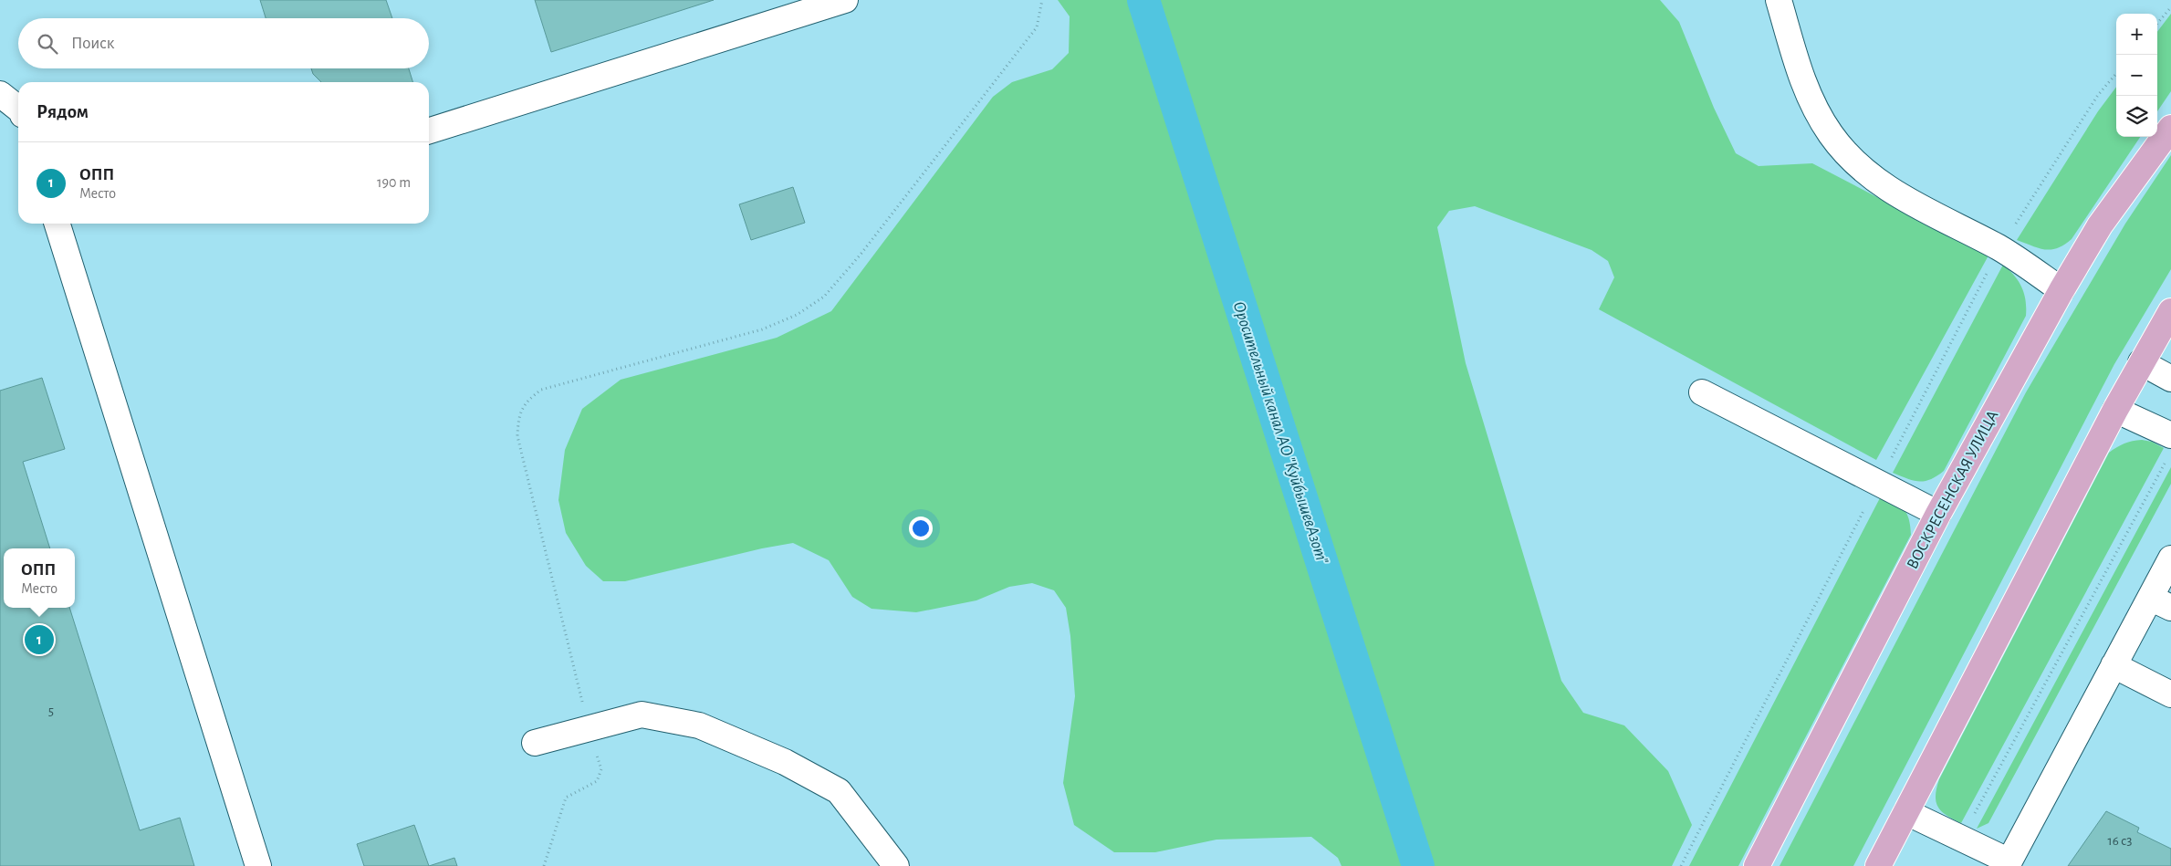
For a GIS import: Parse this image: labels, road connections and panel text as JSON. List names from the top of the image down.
{
  "streets": {
    "main road": ["ВОСКРЕСЕНСКАЯ УЛИЦА"]
  },
  "water": ["Оросительный канал АО \"КуйбышевАзот\""],
  "house_numbers": ["5", "16 с3"],
  "page": {
    "map_buttons": ["+", "−"],
    "search": "Поиск",
    "heading": "Рядом",
    "list": [
      {
        "mark": "1",
        "name": "ОПП",
        "note": "Место",
        "value": "190 m"
      }
    ],
    "popup": ["ОПП", "Место"],
    "pins": "1"
  }
}
